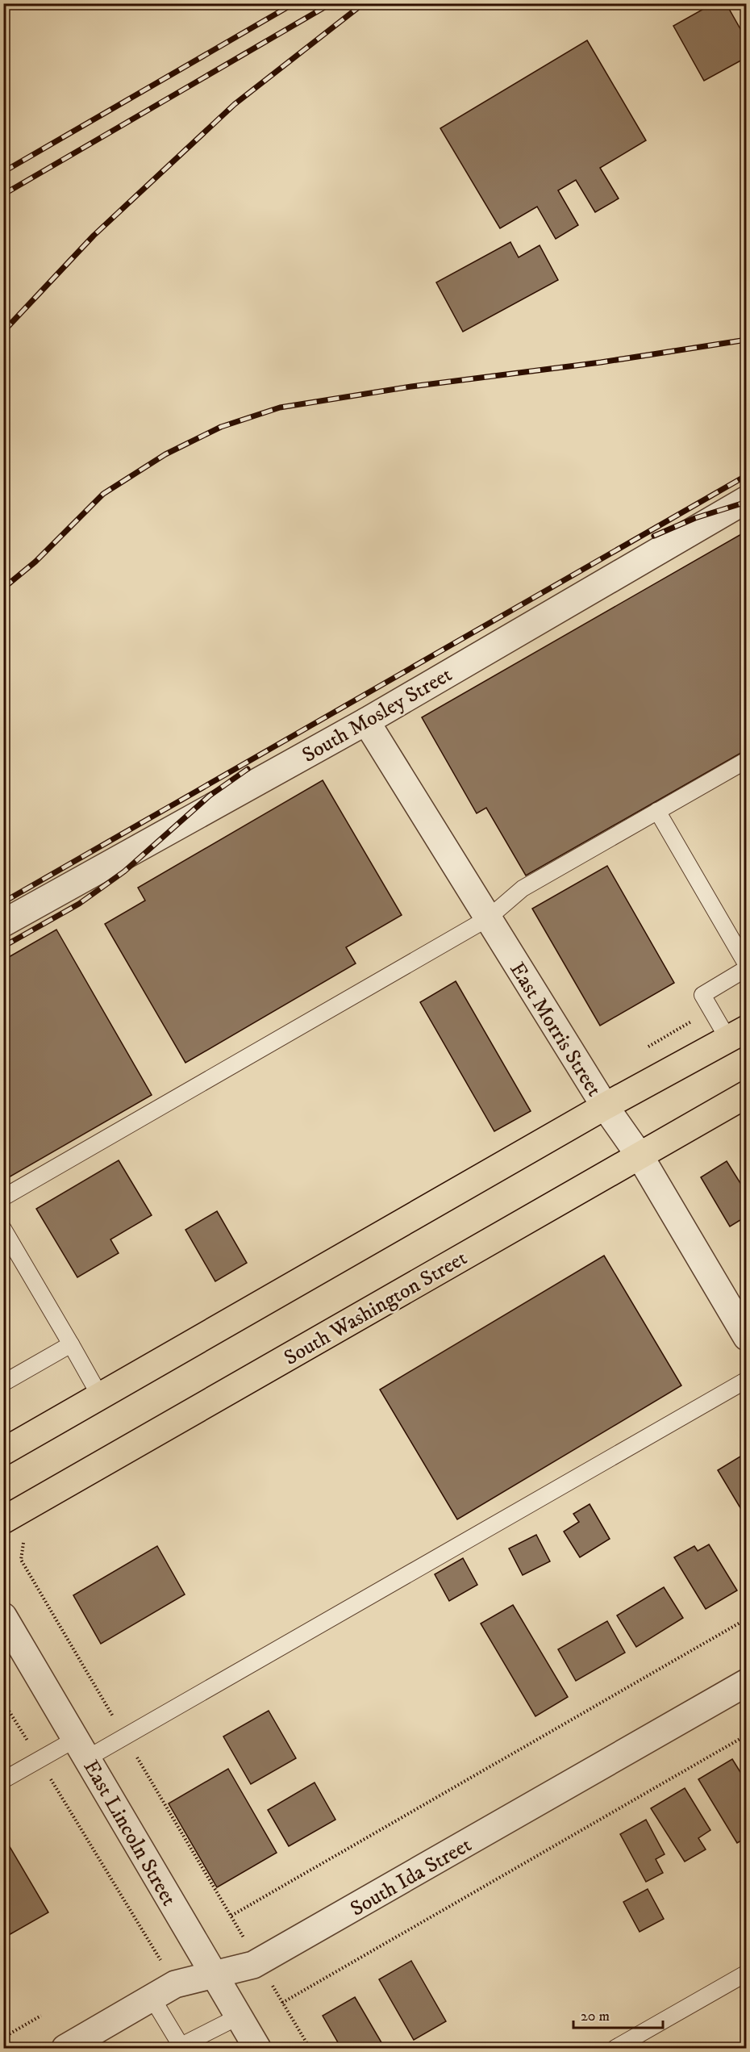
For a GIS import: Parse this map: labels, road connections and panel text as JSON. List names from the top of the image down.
{
  "streets": {
    "main road": ["South Washington Street"],
    "street": [
      "South Mosley Street",
      "East Morris Street",
      "East Lincoln Street",
      "South Ida Street"
    ]
  },
  "crossings": [
    ["South Mosley Street", "East Morris Street"],
    ["East Morris Street", "South Washington Street"],
    ["East Lincoln Street", "South Ida Street"]
  ],
  "scale_bar": "20 m"
}
